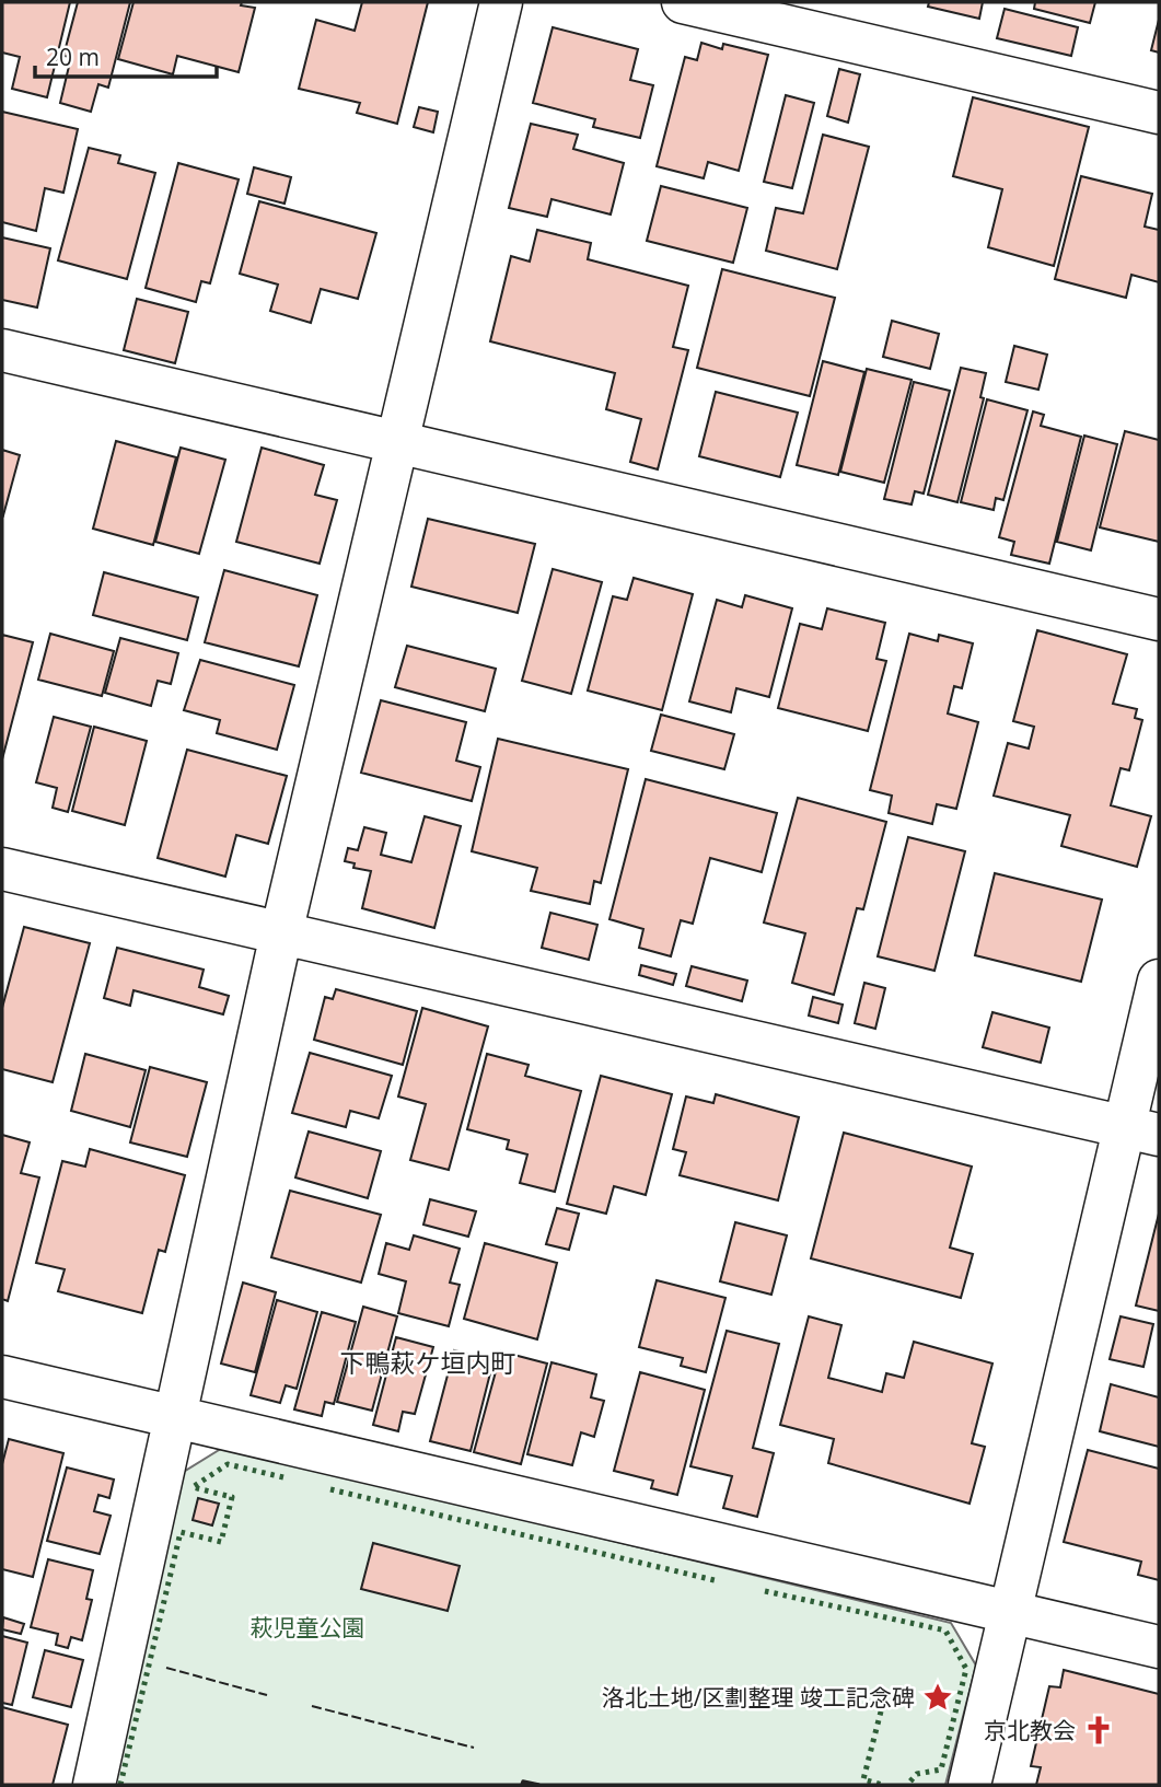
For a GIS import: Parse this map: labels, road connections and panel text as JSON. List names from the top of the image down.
{
  "districts": ["下鴨萩ケ垣内町"],
  "parks": ["萩児童公園"],
  "places": {
    "place": ["洛北土地/区劃整理 竣工記念碑"],
    "church": ["京北教会"]
  },
  "scale_bar": "20 m"
}
